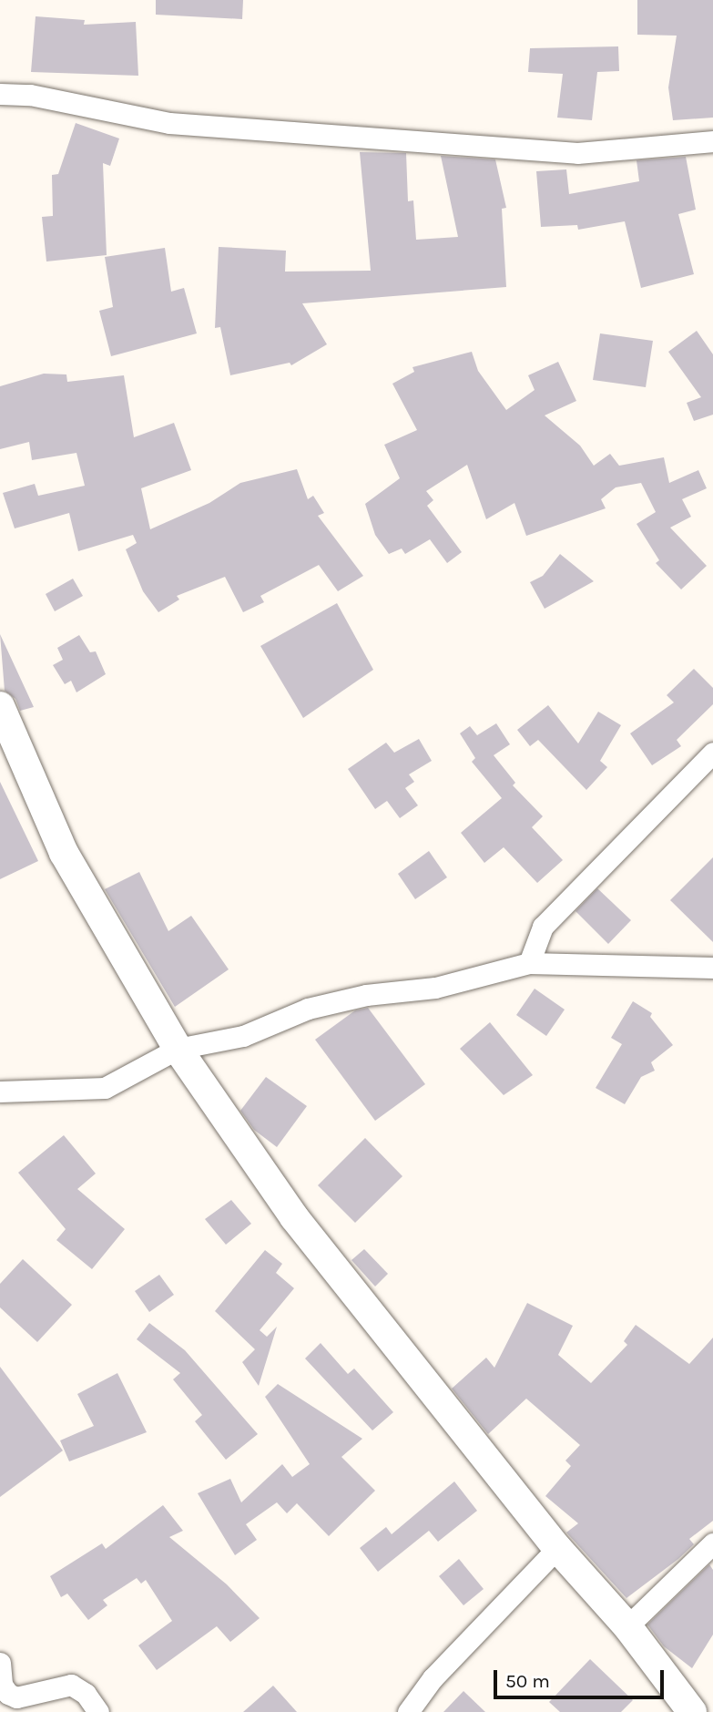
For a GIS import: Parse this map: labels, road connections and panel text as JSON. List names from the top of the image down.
{
  "scale_bar": "50 m"
}
